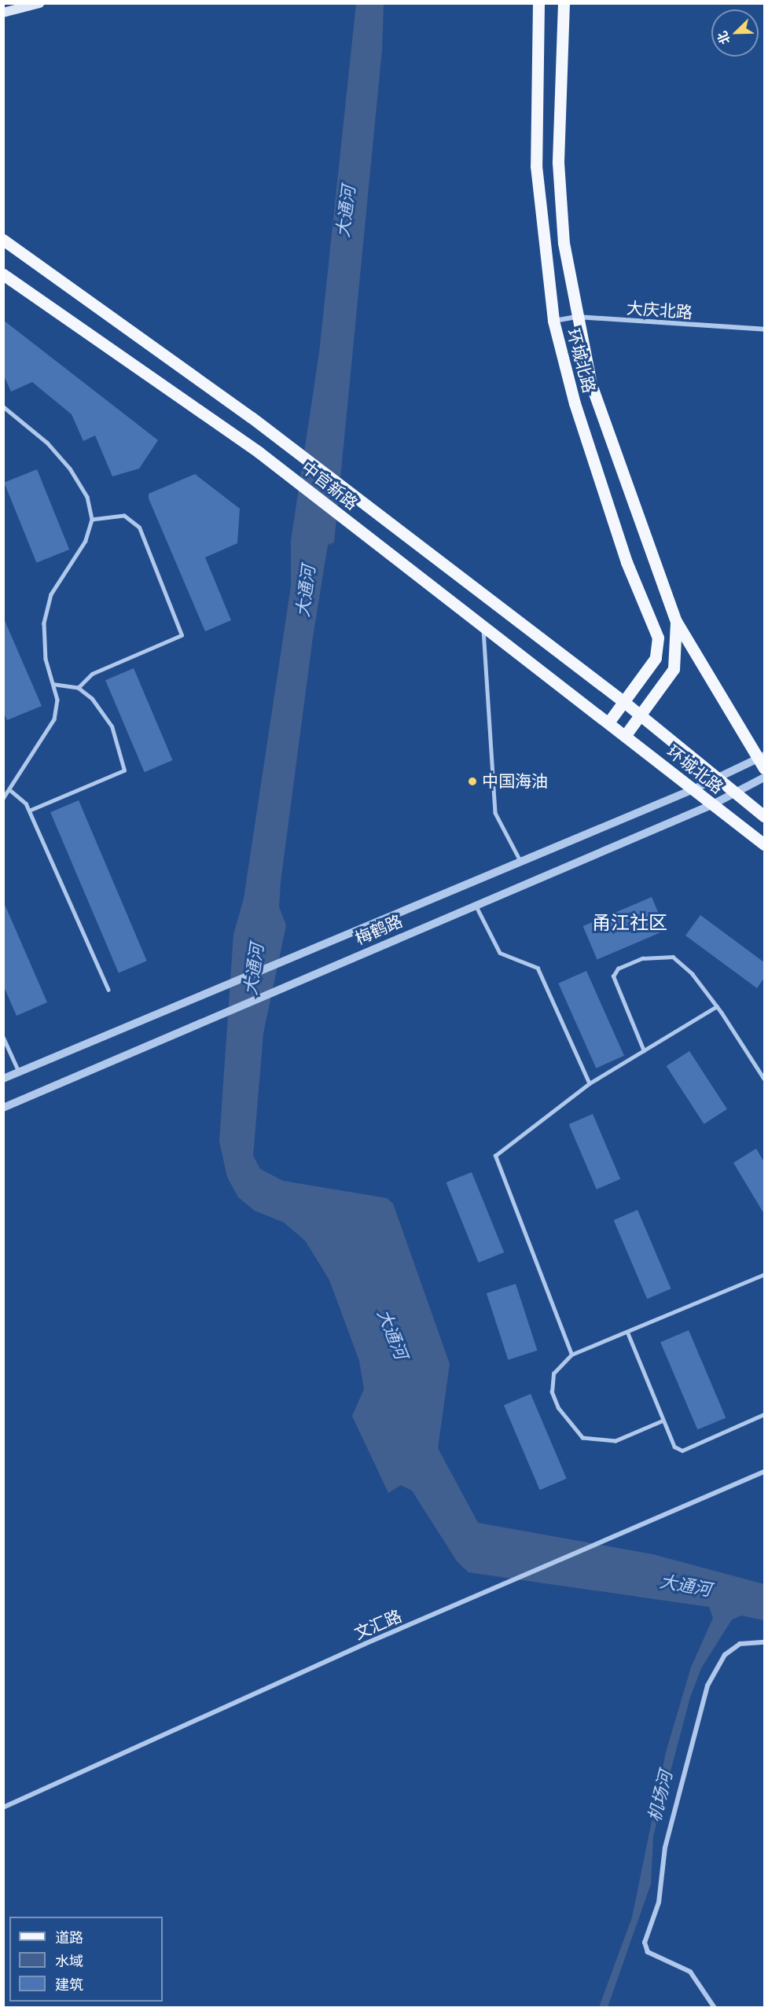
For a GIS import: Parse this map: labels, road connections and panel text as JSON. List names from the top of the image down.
{
  "streets": {
    "main road": ["环城北路", "中官新路"],
    "street": ["大庆北路", "梅鹤路", "文汇路"]
  },
  "crossings": [
    ["大庆北路", "环城北路"],
    ["环城北路", "中官新路"],
    ["环城北路", "梅鹤路"]
  ],
  "districts": ["甬江社区"],
  "water": ["大通河", "机场河"],
  "places": ["中国海油"],
  "legend": ["道路", "水域", "建筑"],
  "north": "bottom left"
}
